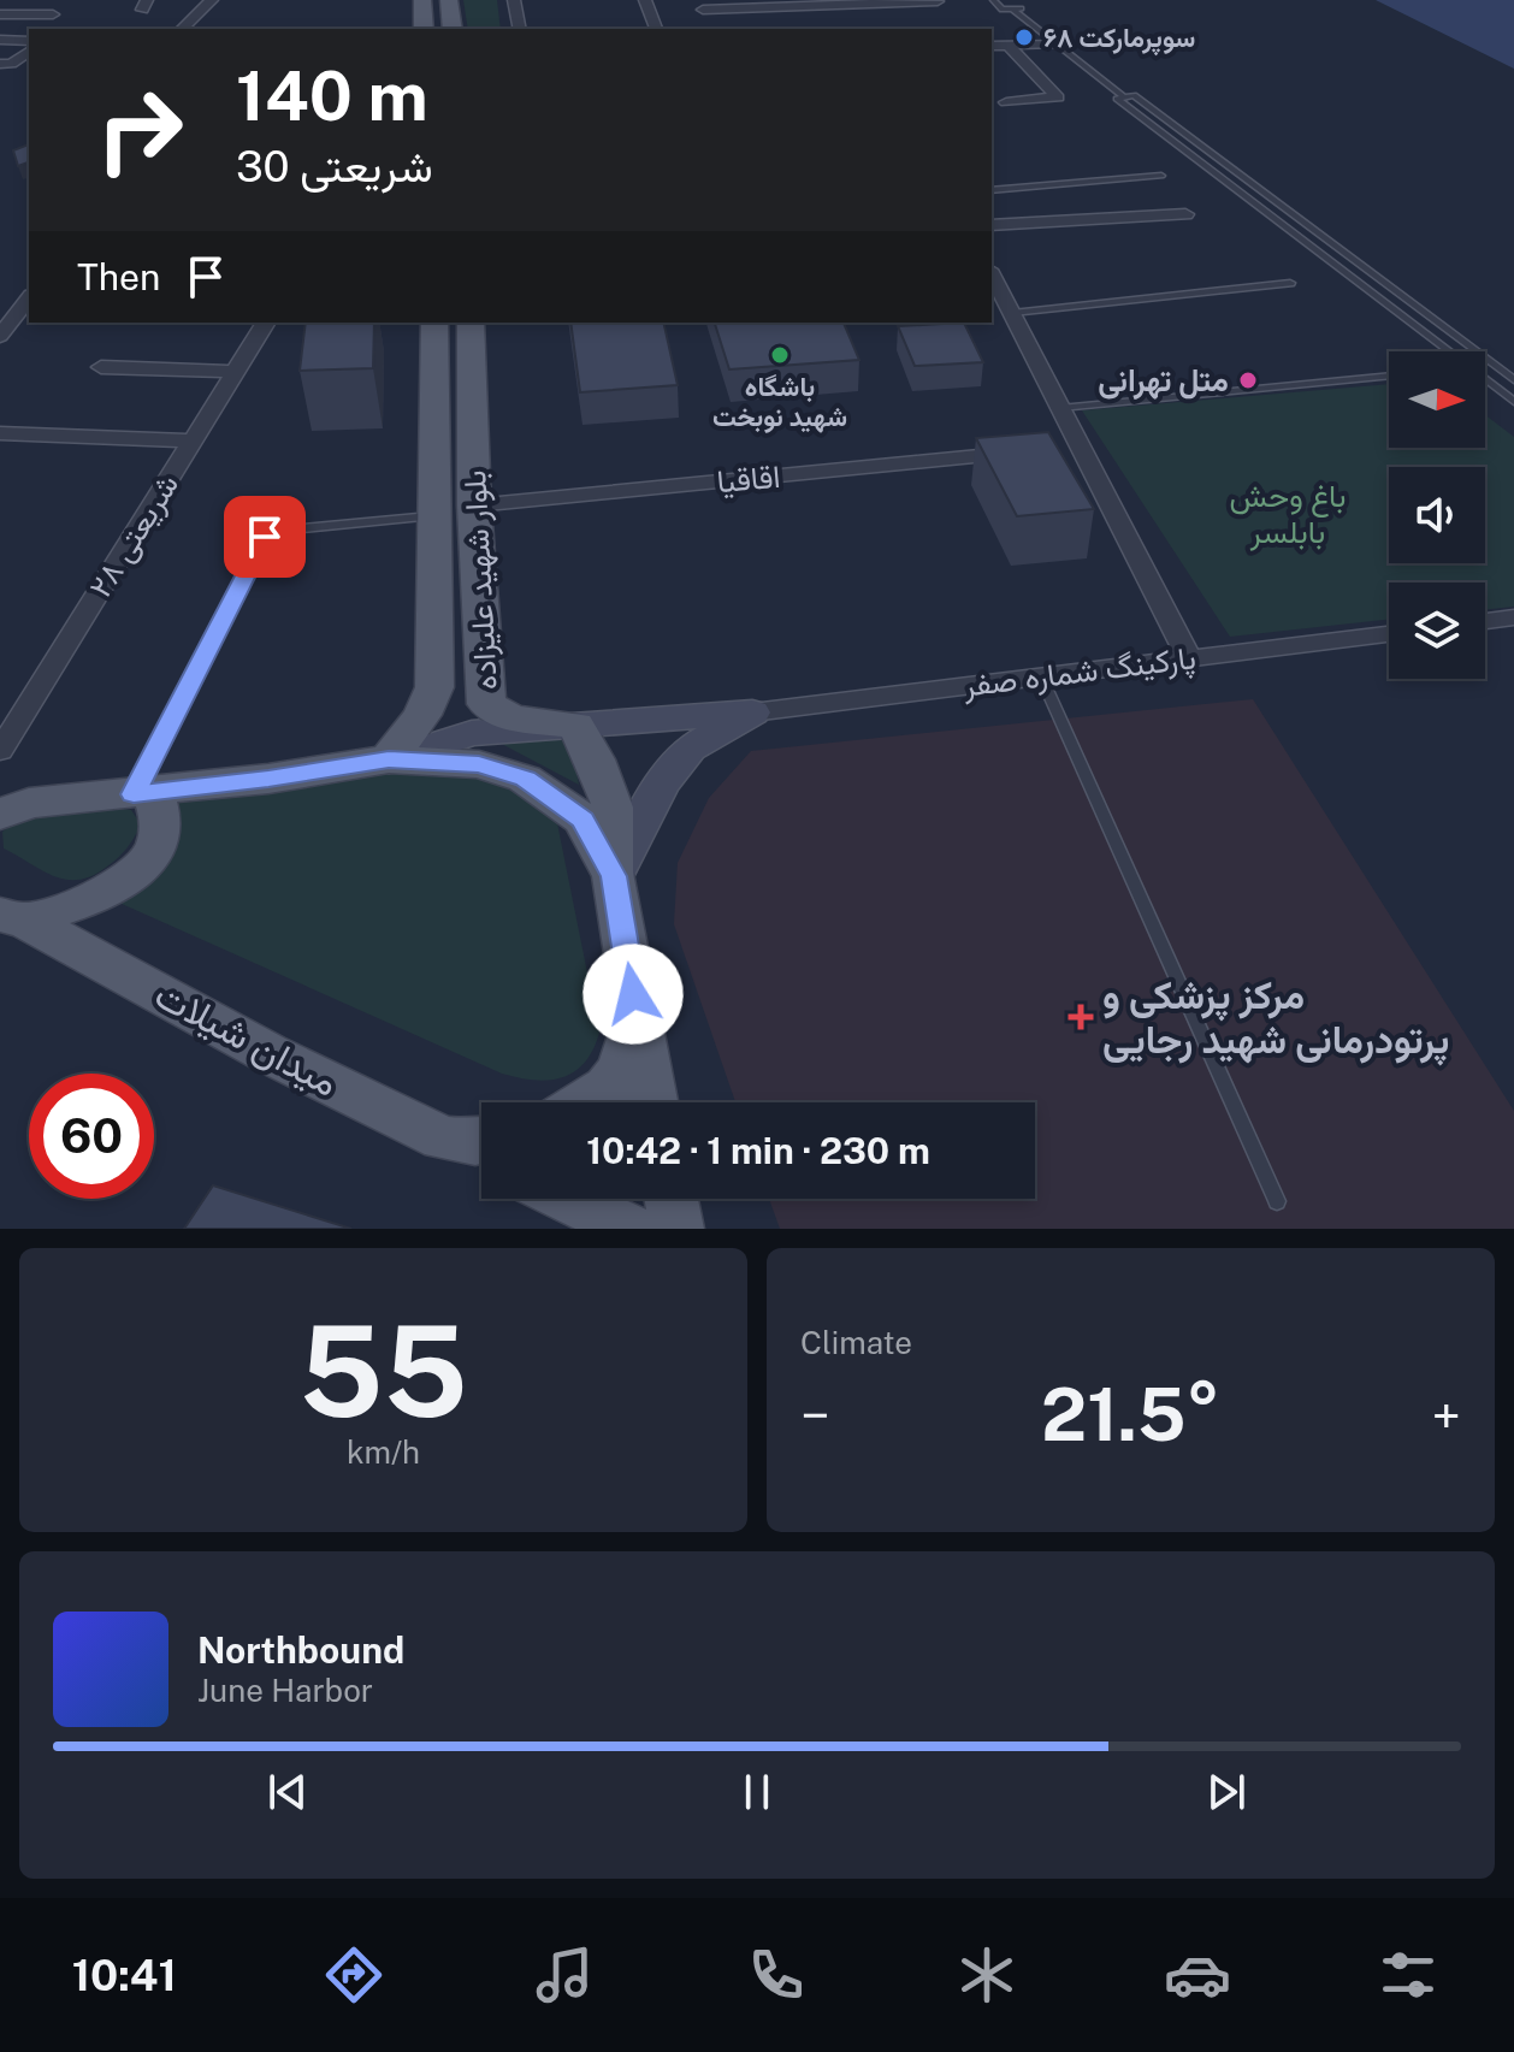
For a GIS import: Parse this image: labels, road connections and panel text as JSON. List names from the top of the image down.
{
  "streets": {
    "main road": ["بلوار شهید علیزاده", "میدان شیلات"],
    "street": ["اقاقیا", "شریعتی ۲۸", "پارکینگ شماره صفر"]
  },
  "crossings": [
    ["اقاقیا", "بلوار شهید علیزاده"]
  ],
  "parks": ["باغ وحش بابلسر"],
  "places": {
    "other": ["سوپرمارکت ۶۸", "باشگاه شهید نوبخت", "متل تهرانی"],
    "health": ["مرکز پزشکی و پرتودرمانی شهید رجایی"]
  },
  "north": "right",
  "page": {
    "turn": ["140 m", "شریعتی 30"],
    "then": "Then",
    "limit": "60",
    "trip": "10:42 · 1 min · 230 m",
    "tile": [
      ["55", "km/h"],
      "Climate"
    ],
    "heat": ["−", "21.5°", "+"],
    "song": ["Northbound", "June Harbor"],
    "tabs": "10:41"
  }
}
